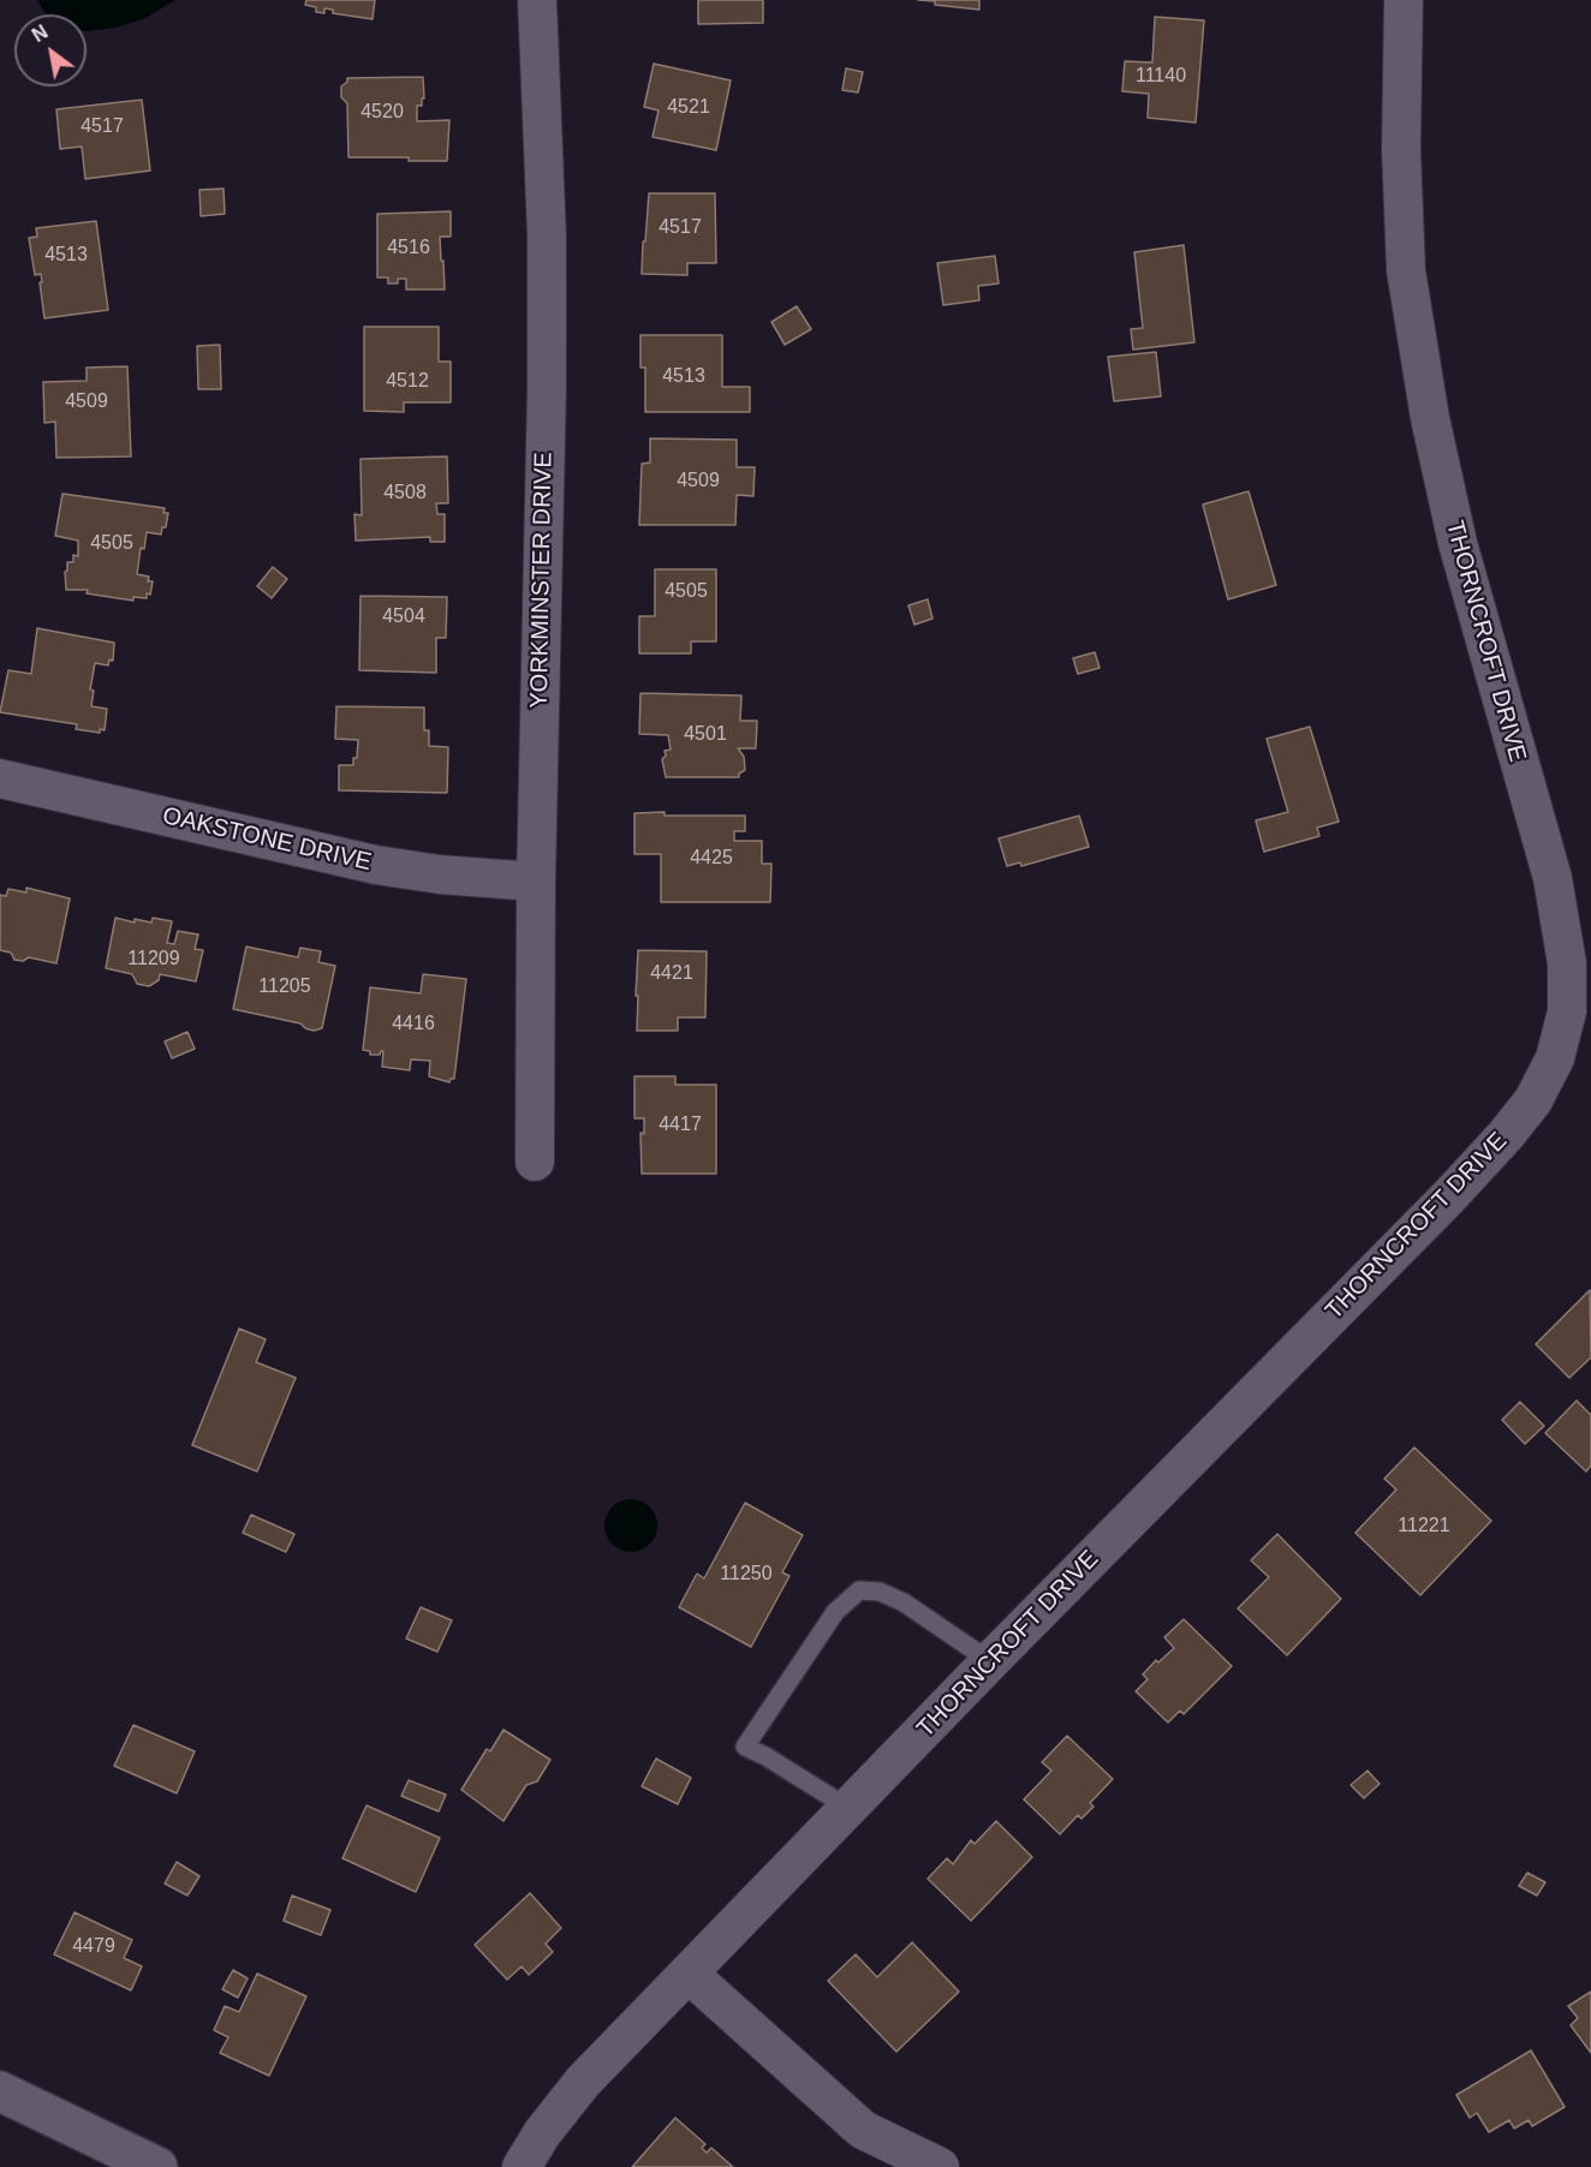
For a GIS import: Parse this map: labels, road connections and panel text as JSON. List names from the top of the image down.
{
  "streets": {
    "street": ["YORKMINSTER DRIVE", "THORNCROFT DRIVE", "OAKSTONE DRIVE"]
  },
  "crossings": [
    ["YORKMINSTER DRIVE", "OAKSTONE DRIVE"]
  ],
  "house_numbers": [
    "11140",
    "4521",
    "4520",
    "4517",
    "4517",
    "4516",
    "4513",
    "4513",
    "4512",
    "4509",
    "4509",
    "4508",
    "4505",
    "4505",
    "4504",
    "4501",
    "4425",
    "11209",
    "4421",
    "11205",
    "4416",
    "4417",
    "11221",
    "11250",
    "4479"
  ],
  "north": "top left"
}
